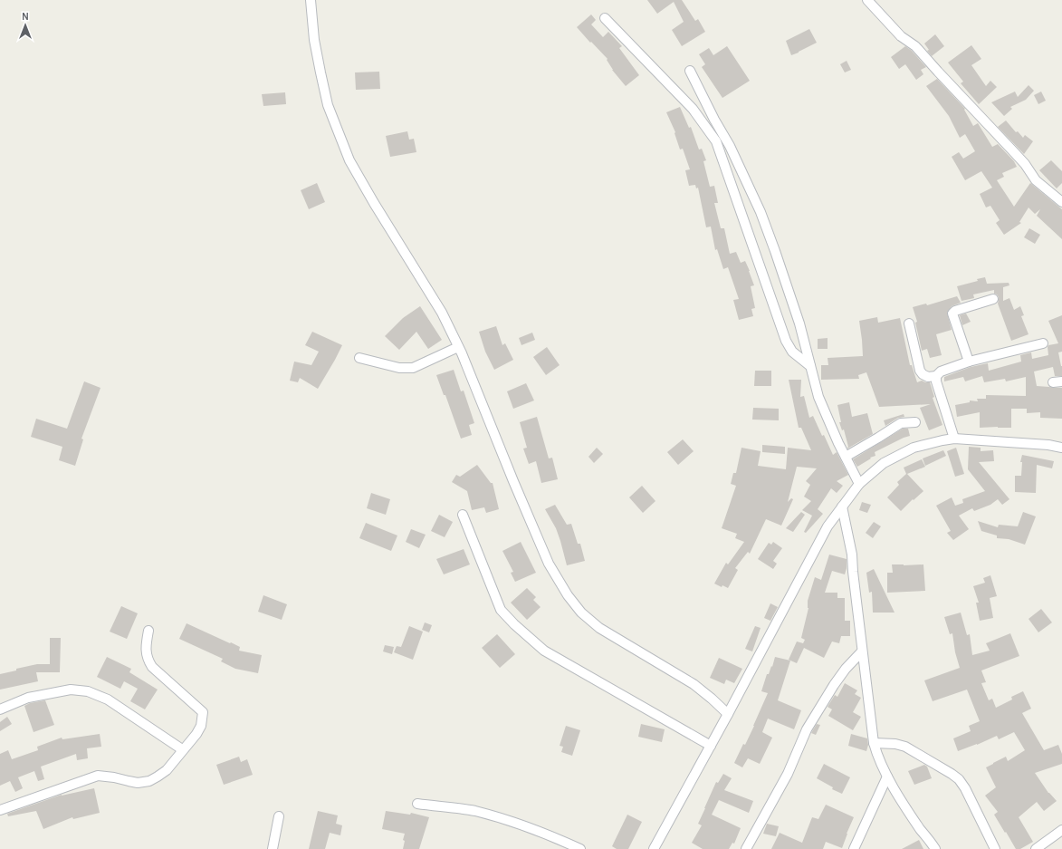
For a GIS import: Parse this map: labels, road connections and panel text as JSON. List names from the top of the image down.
{
  "north": "top"
}
